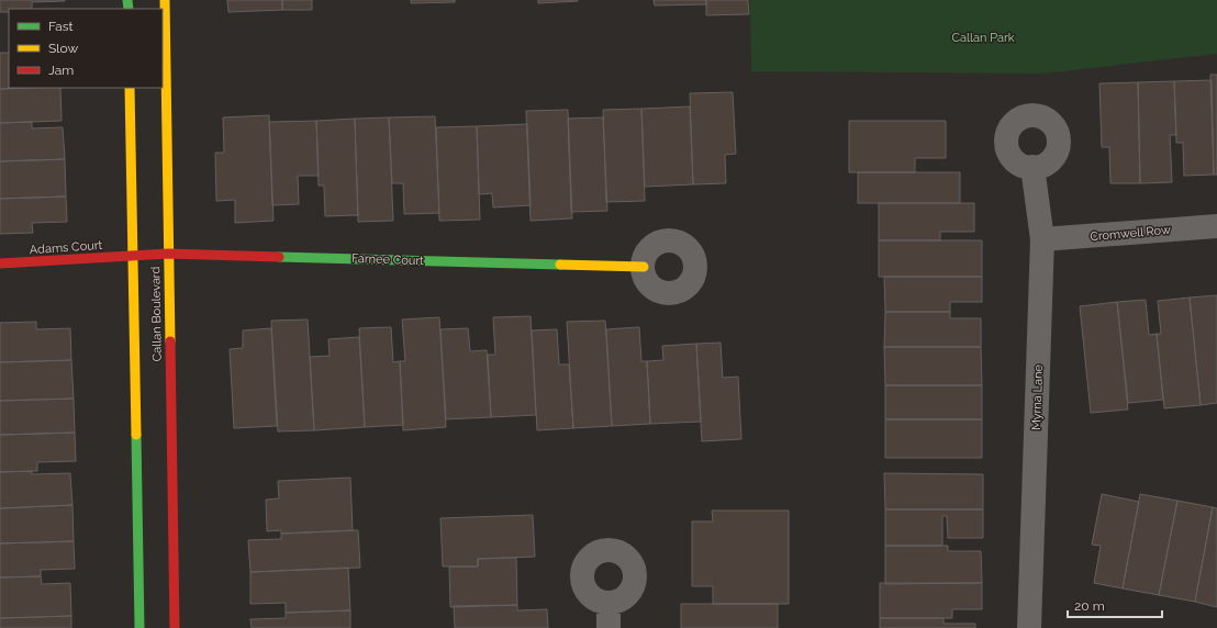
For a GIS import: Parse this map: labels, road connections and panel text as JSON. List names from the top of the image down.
{
  "streets": {
    "street": [
      "Cromwell Row",
      "Adams Court",
      "Farnee Court",
      "Callan Boulevard",
      "Myrna Lane"
    ]
  },
  "crossings": [
    ["Cromwell Row", "Myrna Lane"],
    ["Adams Court", "Farnee Court"],
    ["Adams Court", "Callan Boulevard"],
    ["Farnee Court", "Callan Boulevard"]
  ],
  "parks": ["Callan Park"],
  "legend": ["Fast", "Slow", "Jam"],
  "scale_bar": "20 m"
}
